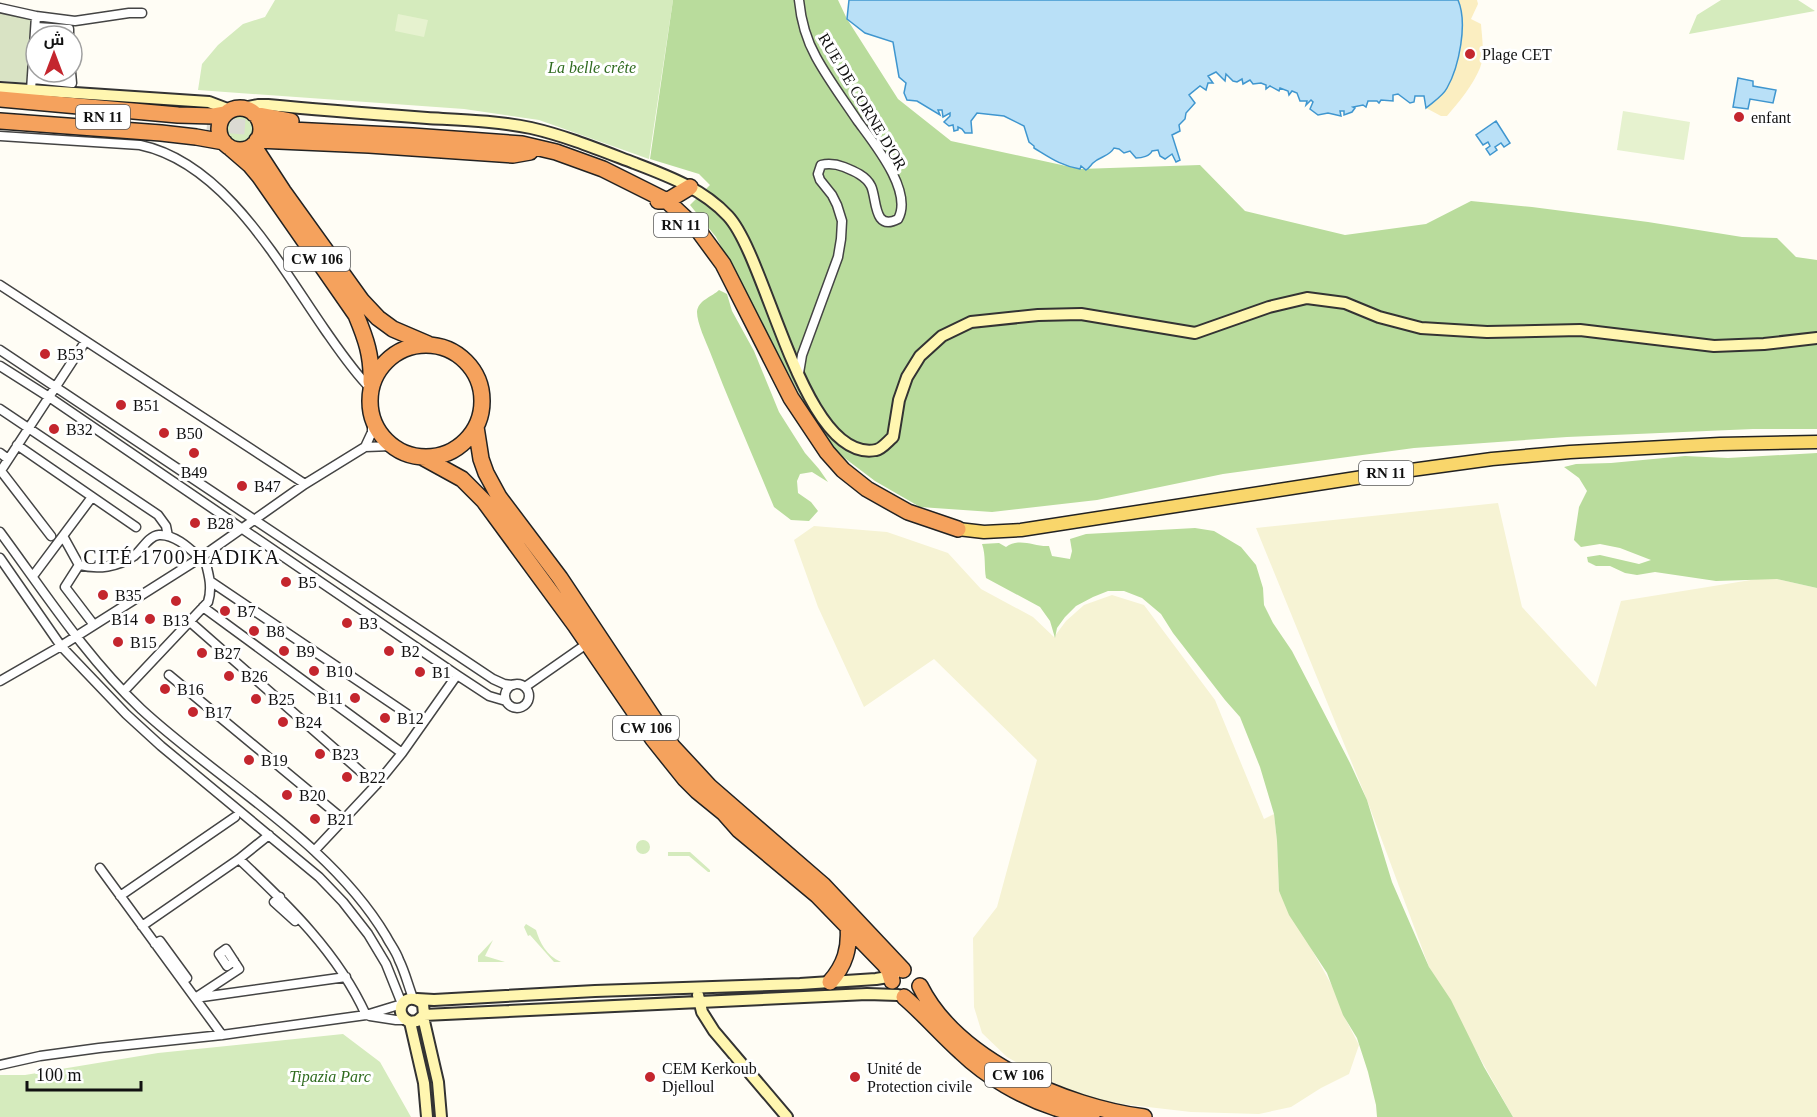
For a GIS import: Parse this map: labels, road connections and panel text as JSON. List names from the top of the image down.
{
  "streets": {
    "highway": ["RN 11", "CW 106"],
    "street": ["RUE DE CORNE D'OR"]
  },
  "crossings": [
    ["RN 11", "CW 106"]
  ],
  "districts": ["CITÉ 1700 HADIKA"],
  "parks": ["La belle crête", "Tipazia Parc"],
  "places": [
    "Plage CET",
    "enfant",
    "B53",
    "B51",
    "B32",
    "B50",
    "B49",
    "B47",
    "B28",
    "B5",
    "B35",
    "B13",
    "B7",
    "B14",
    "B3",
    "B8",
    "B15",
    "B9",
    "B2",
    "B27",
    "B10",
    "B1",
    "B26",
    "B16",
    "B11",
    "B25",
    "B17",
    "B12",
    "B24",
    "B23",
    "B19",
    "B22",
    "B20",
    "B21",
    "CEM Kerkoub Djelloul",
    "Unité de Protection civile"
  ],
  "scale_bar": "100 m",
  "north": "top"
}
